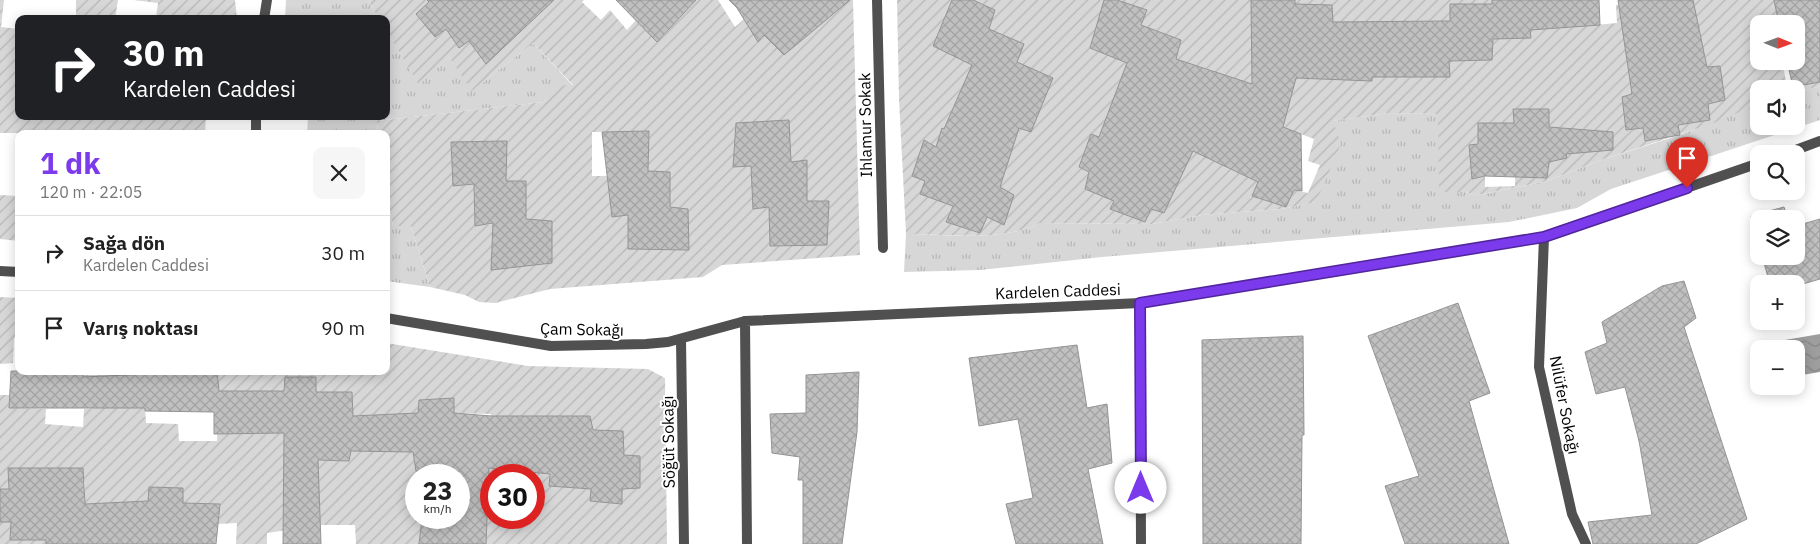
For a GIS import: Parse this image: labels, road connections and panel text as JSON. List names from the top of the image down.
{
  "streets": {
    "street": [
      "Ihlamur Sokak",
      "Kardelen Caddesi",
      "Çam Sokağı",
      "Nilüfer Sokağı",
      "Söğüt Sokağı"
    ]
  },
  "crossings": [
    ["Kardelen Caddesi", "Çam Sokağı"],
    ["Kardelen Caddesi", "Nilüfer Sokağı"],
    ["Çam Sokağı", "Söğüt Sokağı"]
  ],
  "north": "right",
  "page": {
    "map_buttons": ["+", "−"],
    "turn": ["30 m", "Kardelen Caddesi"],
    "heading": ["1 dk", "120 m · 22:05"],
    "list": [
      {
        "name": "Sağa dön",
        "note": "Kardelen Caddesi",
        "value": "30 m"
      },
      {
        "name": "Varış noktası",
        "value": "90 m"
      }
    ],
    "speed": "23 km/h",
    "limit": "30"
  }
}
